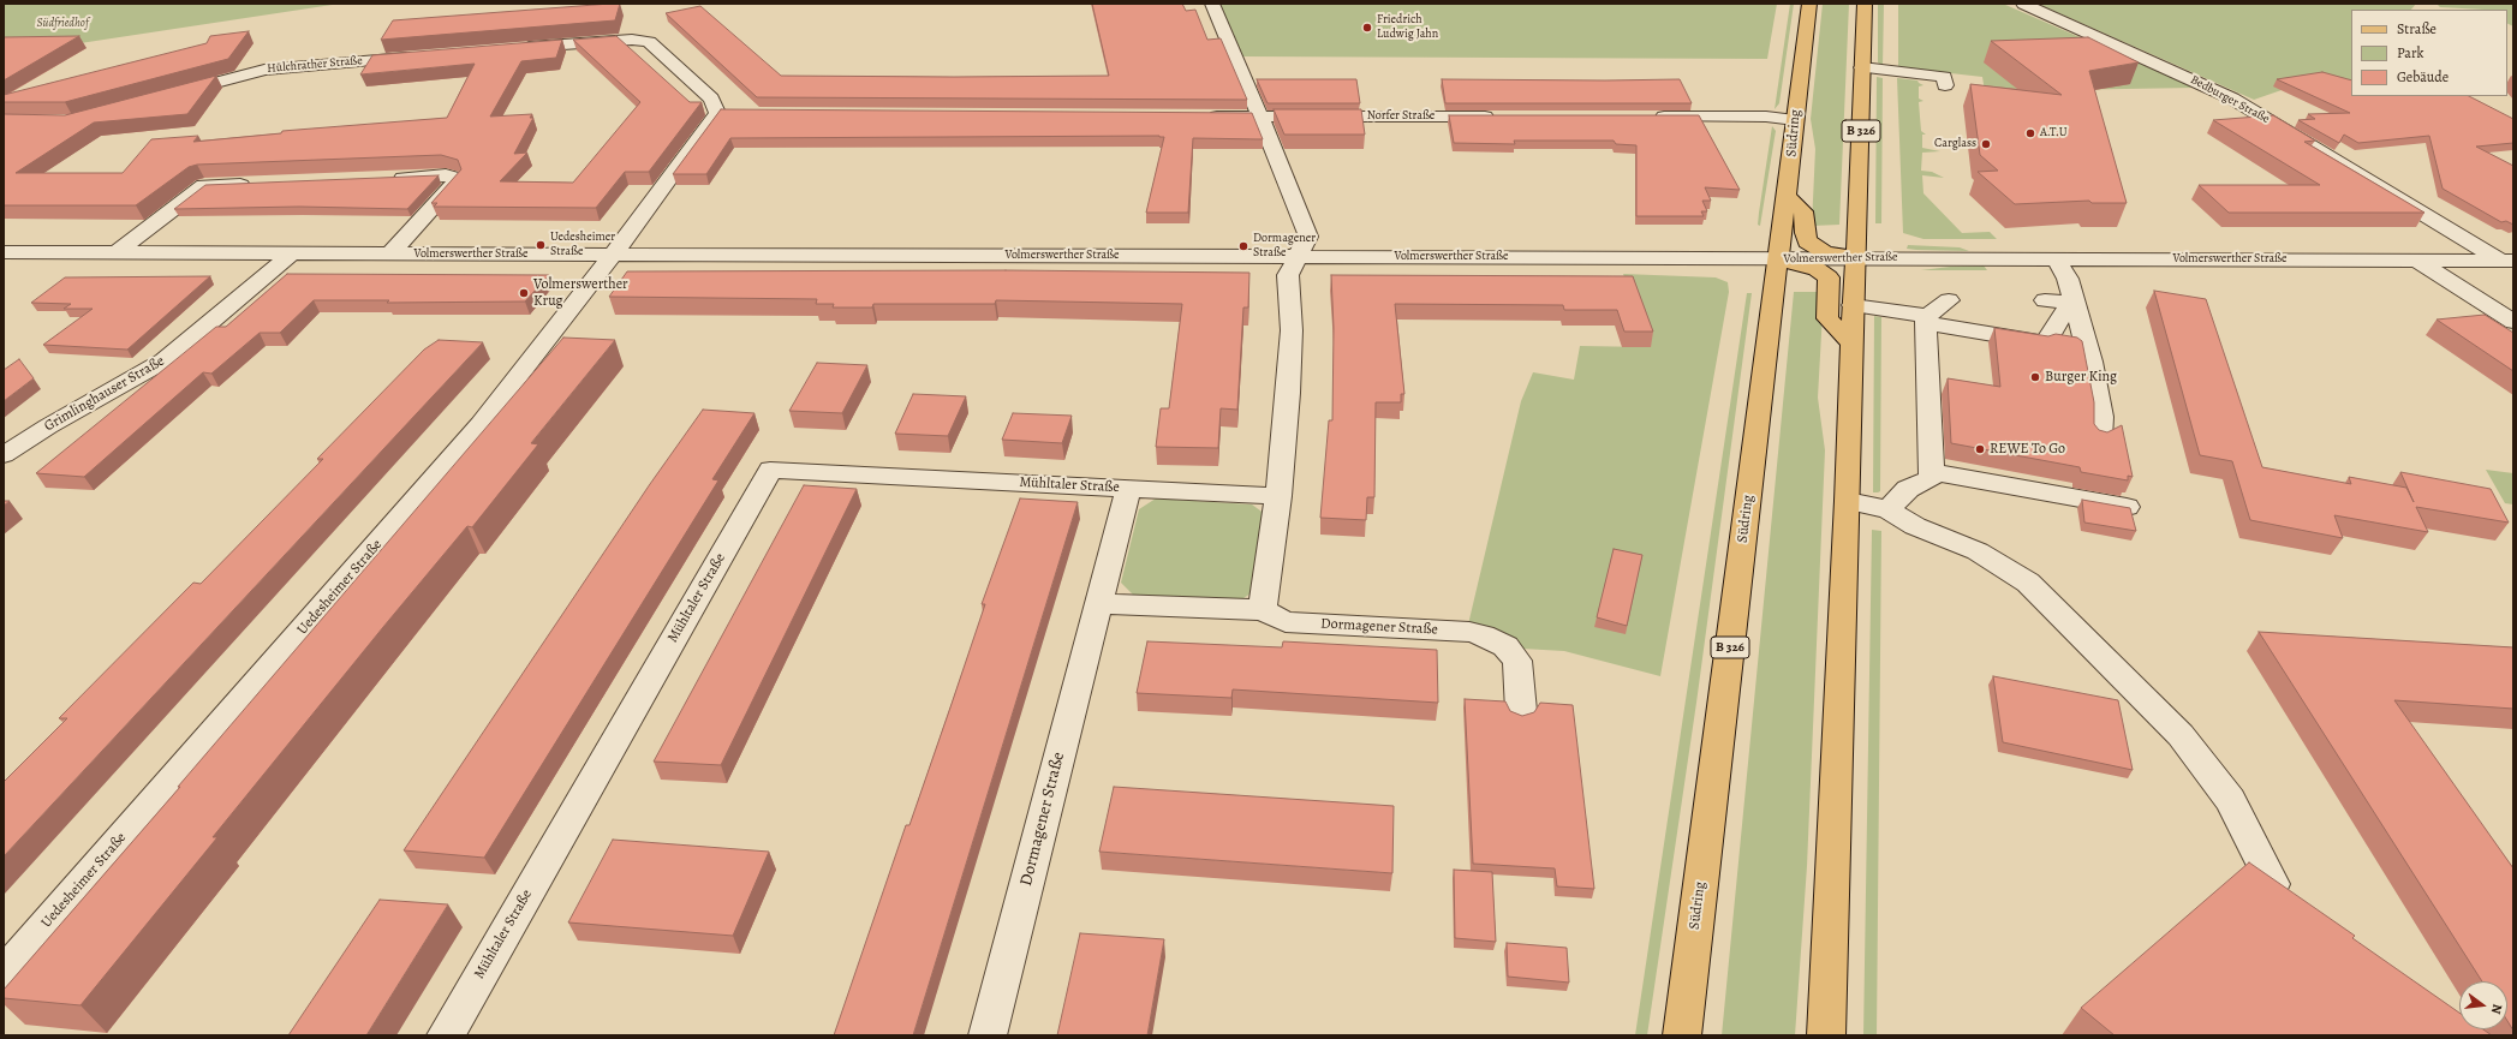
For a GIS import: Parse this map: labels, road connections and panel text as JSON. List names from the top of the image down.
{
  "streets": {
    "main road": ["B 326", "Südring"],
    "street": [
      "Hülchrather Straße",
      "Bedburger Straße",
      "Norfer Straße",
      "Volmerswerther Straße",
      "Grimlinghauser Straße",
      "Mühltaler Straße",
      "Uedesheimer Straße",
      "Dormagener Straße"
    ]
  },
  "crossings": [
    ["Bedburger Straße", "Volmerswerther Straße"],
    ["B 326", "Volmerswerther Straße"],
    ["Südring", "Volmerswerther Straße"],
    ["Volmerswerther Straße", "Grimlinghauser Straße"],
    ["Volmerswerther Straße", "Uedesheimer Straße"],
    ["Mühltaler Straße", "Dormagener Straße"]
  ],
  "parks": ["Südfriedhof"],
  "places": [
    "Friedrich Ludwig Jahn",
    "A.T.U",
    "Carglass",
    "Uedesheimer Straße",
    "Dormagener Straße",
    "Volmerswerther Krug",
    "Burger King",
    "REWE To Go"
  ],
  "legend": ["Straße", "Park", "Gebäude"],
  "north": "right"
}
